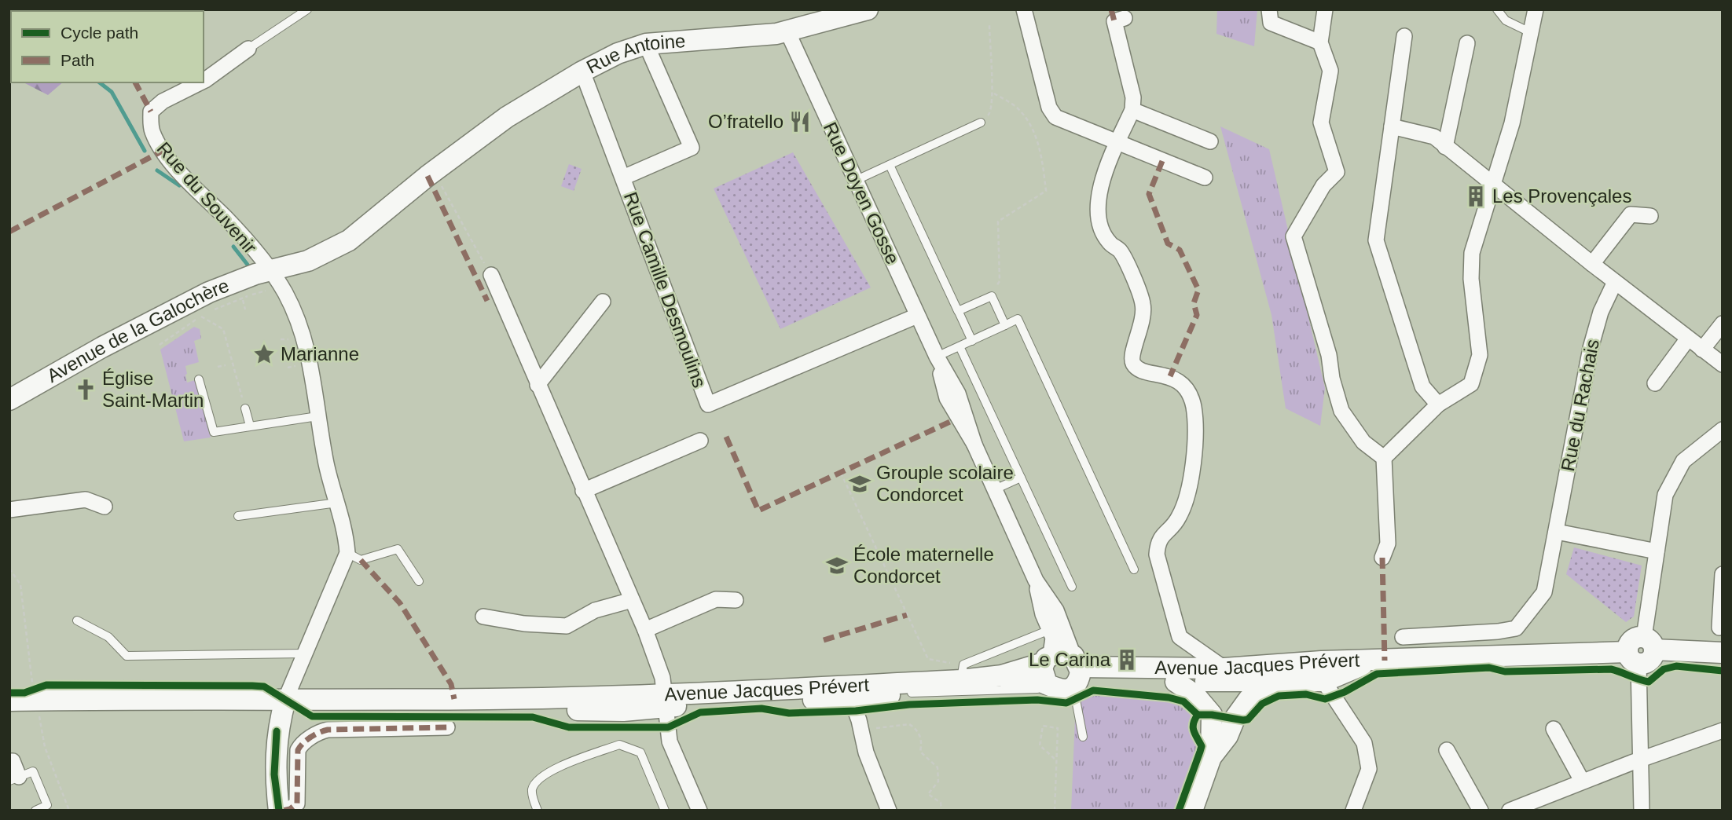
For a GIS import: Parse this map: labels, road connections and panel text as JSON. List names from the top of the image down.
{
  "streets": {
    "main road": ["Rue Antoine", "Avenue de la Galochère", "Avenue Jacques Prévert"],
    "street": [
      "Rue Doyen Gosse",
      "Rue du Souvenir",
      "Rue Camille Desmoulins",
      "Rue du Rachais"
    ]
  },
  "crossings": [
    ["Rue Antoine", "Rue Doyen Gosse"],
    ["Rue Antoine", "Rue du Souvenir"],
    ["Rue Antoine", "Rue Camille Desmoulins"],
    ["Rue Antoine", "Avenue de la Galochère"],
    ["Rue Doyen Gosse", "Rue Camille Desmoulins"],
    ["Rue Doyen Gosse", "Avenue Jacques Prévert"],
    ["Rue du Souvenir", "Avenue de la Galochère"]
  ],
  "places": {
    "restaurant": ["O’fratello"],
    "building": ["Les Provençales", "Le Carina"],
    "place": ["Marianne"],
    "church": ["Église Saint-Martin"],
    "school or university": ["Grouple scolaire Condorcet", "École maternelle Condorcet"]
  },
  "legend": ["Cycle path", "Path"]
}
